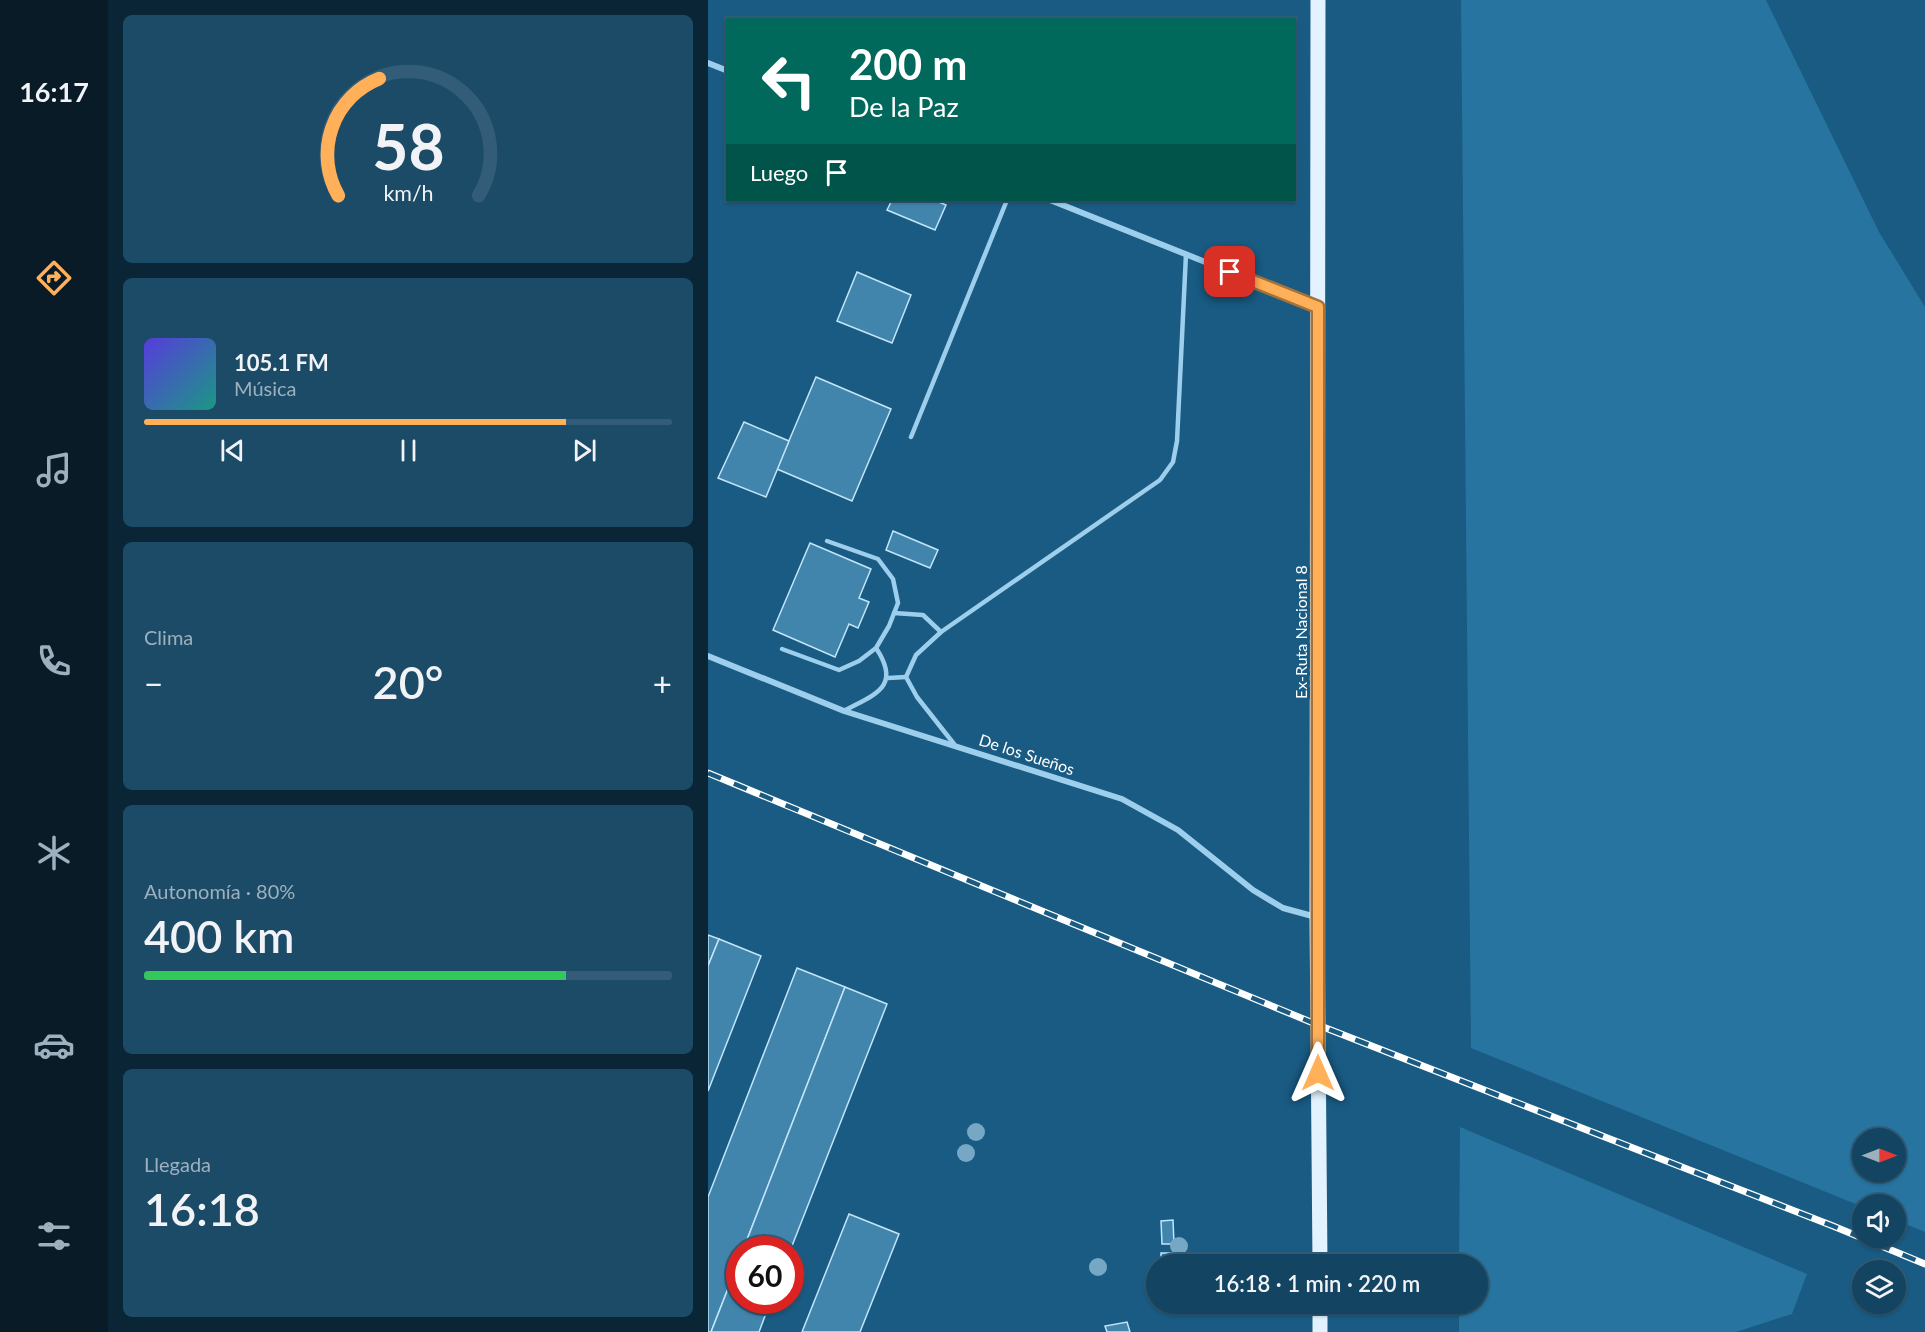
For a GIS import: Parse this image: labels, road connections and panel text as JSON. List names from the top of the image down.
{
  "streets": {
    "main road": ["Ex-Ruta Nacional 8"],
    "street": ["De los Sueños"]
  },
  "crossings": [
    ["Ex-Ruta Nacional 8", "De los Sueños"]
  ],
  "north": "right",
  "page": {
    "tabs": "16:17",
    "turn": ["200 m", "De la Paz"],
    "then": "Luego",
    "song": ["105.1 FM", "Música"],
    "tile": [
      "Clima",
      ["Autonomía · 80%", "400 km"],
      ["Llegada", "16:18"]
    ],
    "heat": ["−", "20°", "+"],
    "limit": "60",
    "trip": "16:18 · 1 min · 220 m",
    "gauge": ["58", "km/h"]
  }
}
